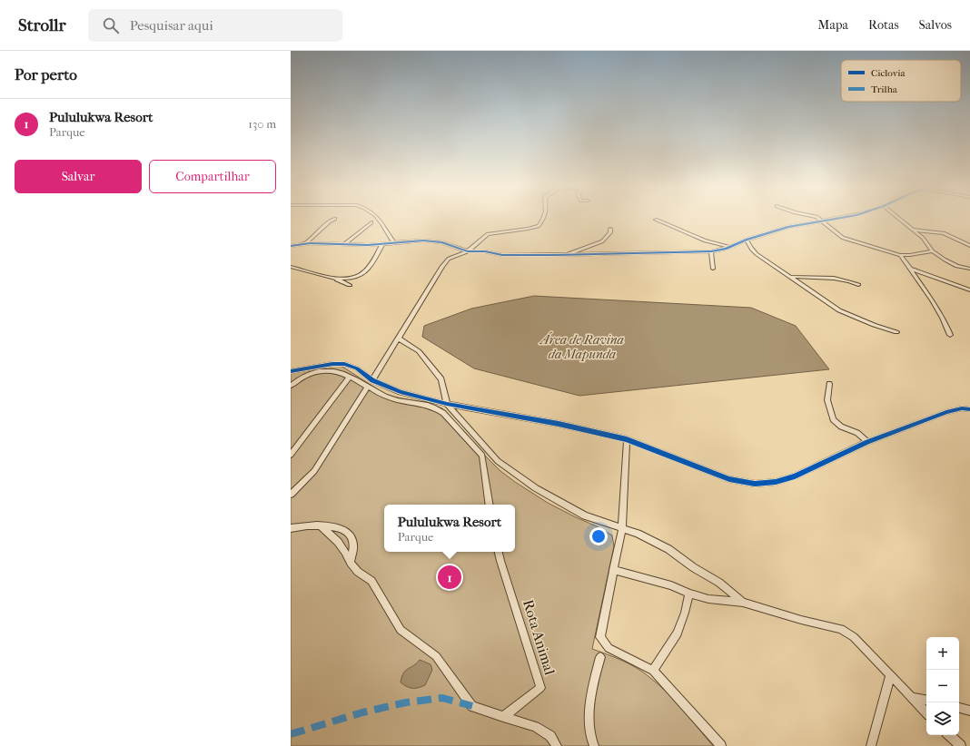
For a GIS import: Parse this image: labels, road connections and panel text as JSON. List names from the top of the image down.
{
  "streets": {
    "street": ["Rota Animal"]
  },
  "water": ["Área de Ravina da Mapunda"],
  "legend": ["Ciclovia", "Trilha"],
  "page": {
    "header": "Strollr",
    "search": "Pesquisar aqui",
    "nav": ["Mapa", "Rotas", "Salvos"],
    "heading": "Por perto",
    "list": [
      {
        "mark": "1",
        "name": "Pululukwa Resort",
        "note": "Parque",
        "value": "130 m"
      }
    ],
    "buttons": ["Salvar", "Compartilhar"],
    "popup": ["Pululukwa Resort", "Parque"],
    "pins": "1",
    "map_buttons": ["+", "−"]
  }
}
